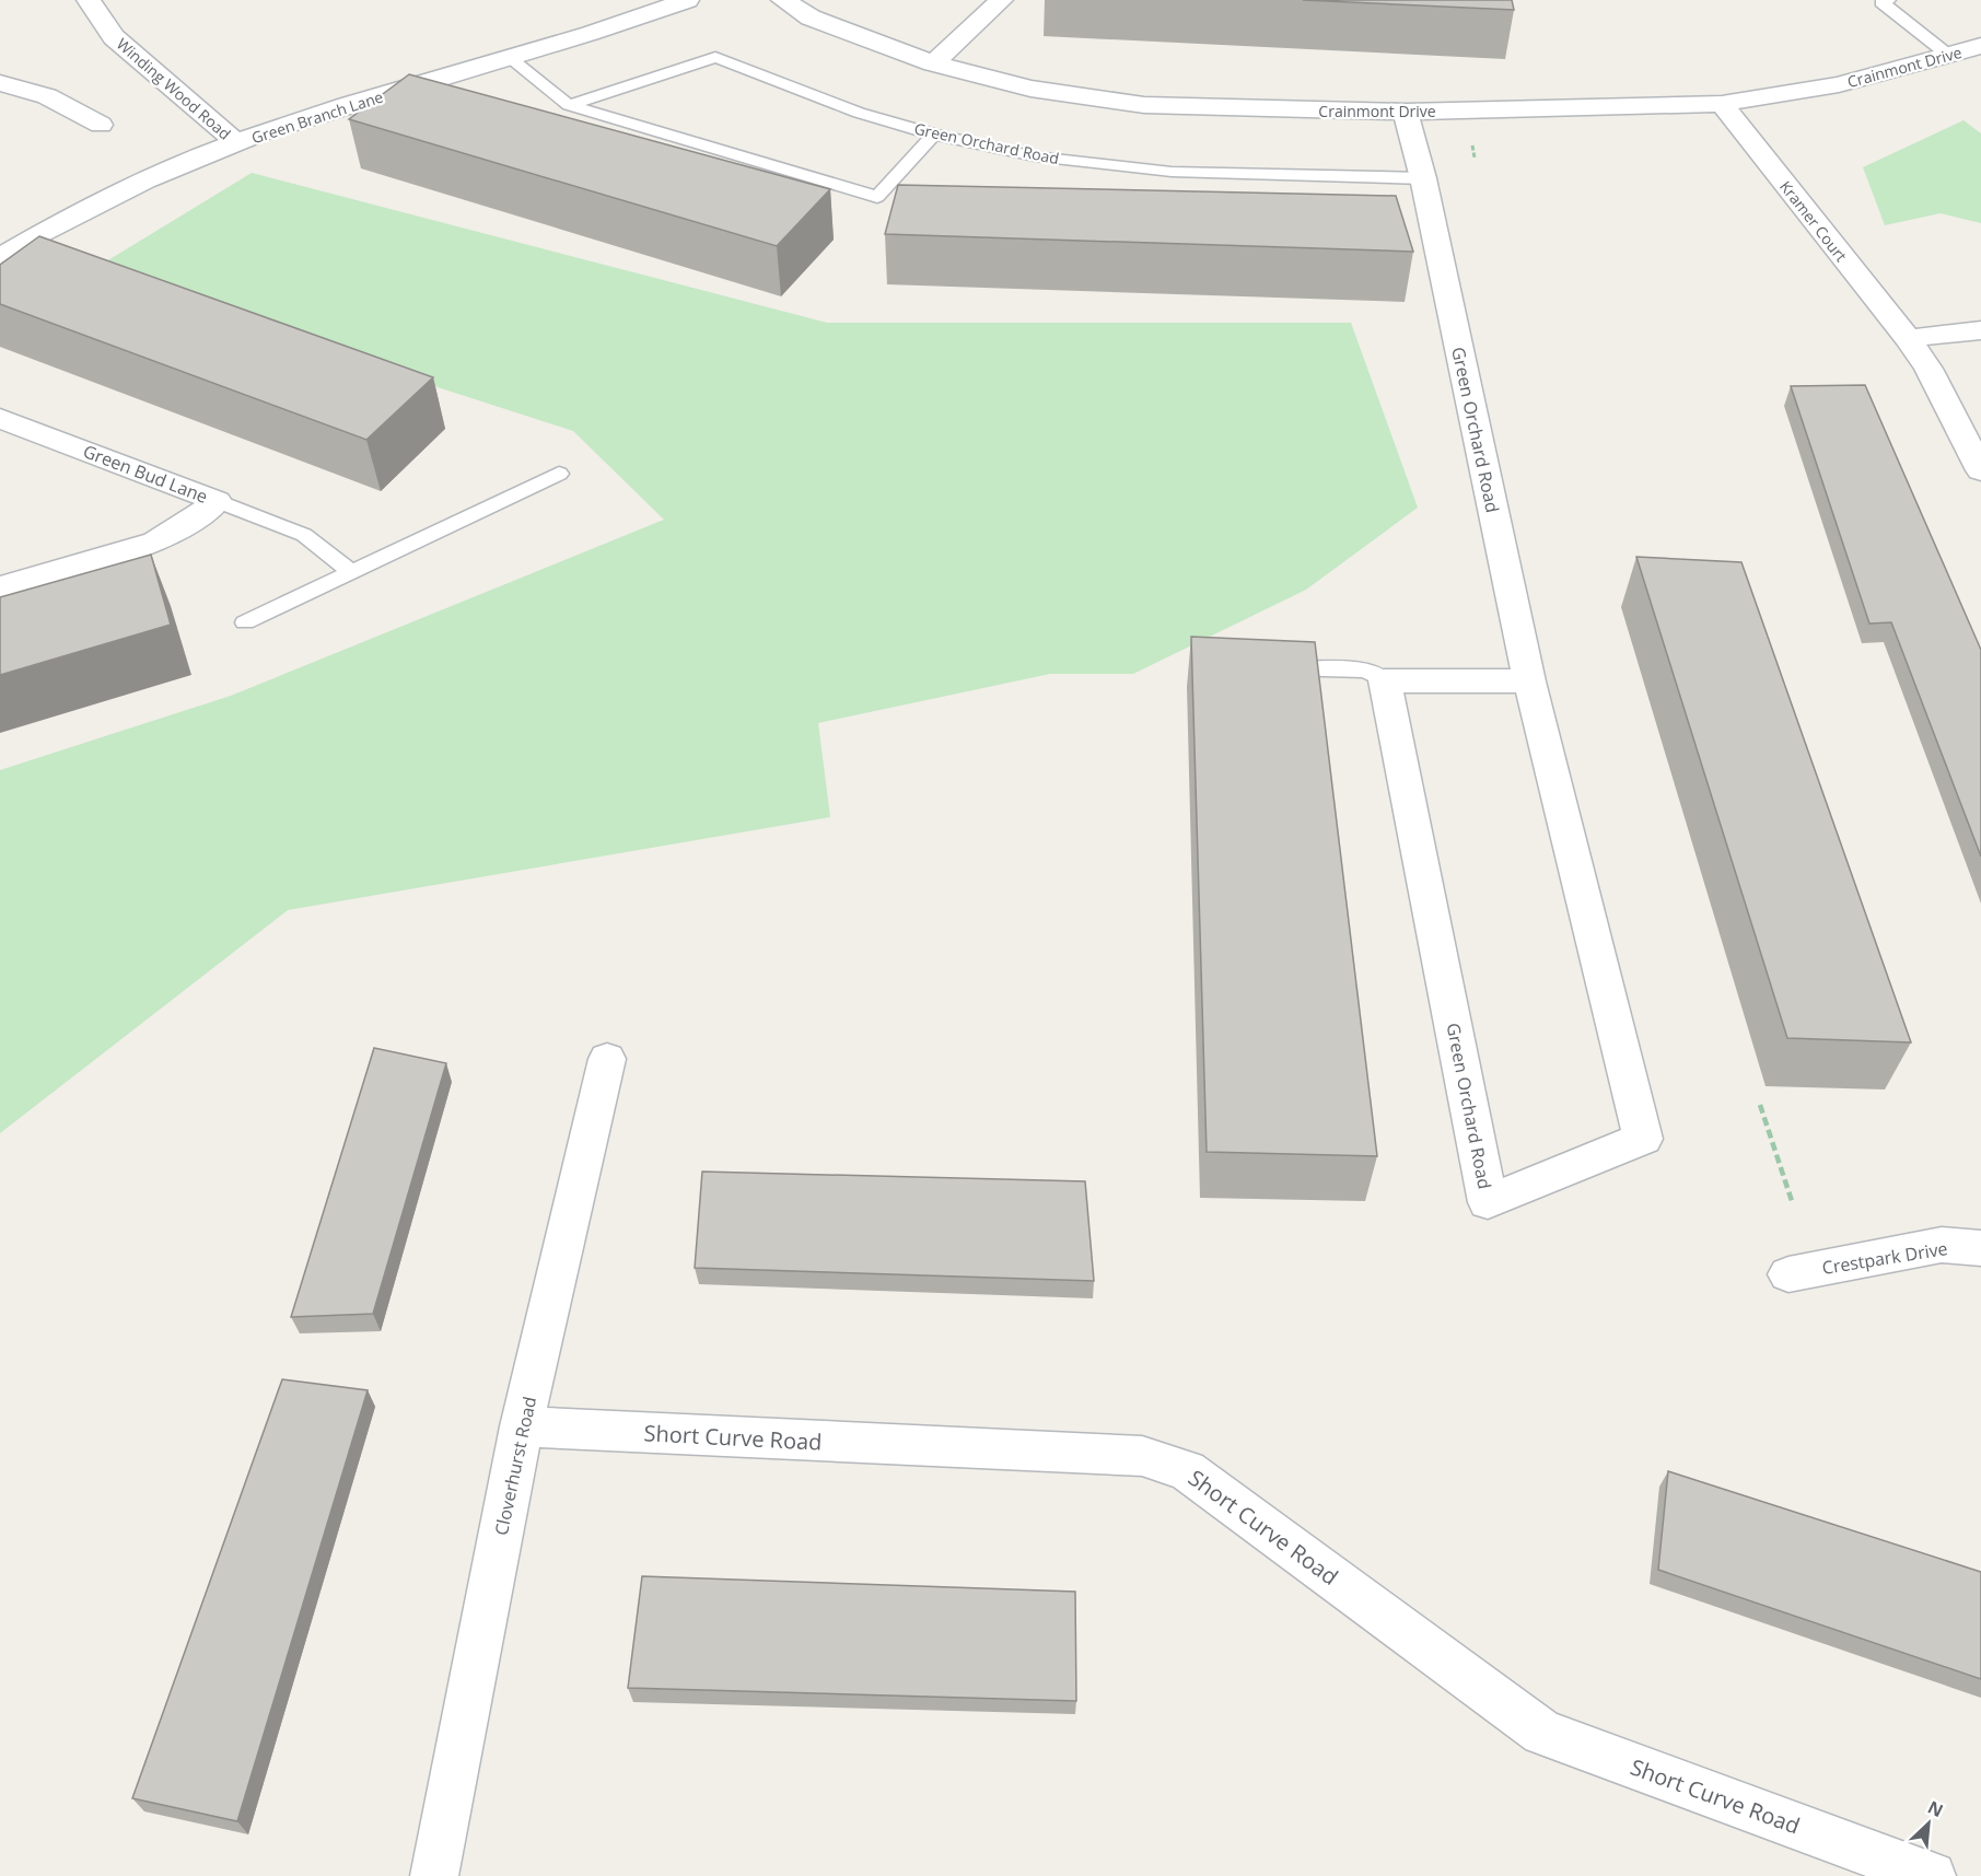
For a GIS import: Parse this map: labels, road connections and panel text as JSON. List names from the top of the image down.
{
  "streets": {
    "street": [
      "Crainmont Drive",
      "Winding Wood Road",
      "Green Branch Lane",
      "Green Orchard Road",
      "Kramer Court",
      "Green Bud Lane",
      "Crestpark Drive",
      "Short Curve Road",
      "Cloverhurst Road"
    ]
  },
  "crossings": [
    ["Crainmont Drive", "Green Orchard Road"],
    ["Crainmont Drive", "Kramer Court"],
    ["Winding Wood Road", "Green Branch Lane"],
    ["Short Curve Road", "Cloverhurst Road"]
  ],
  "north": "top right"
}
